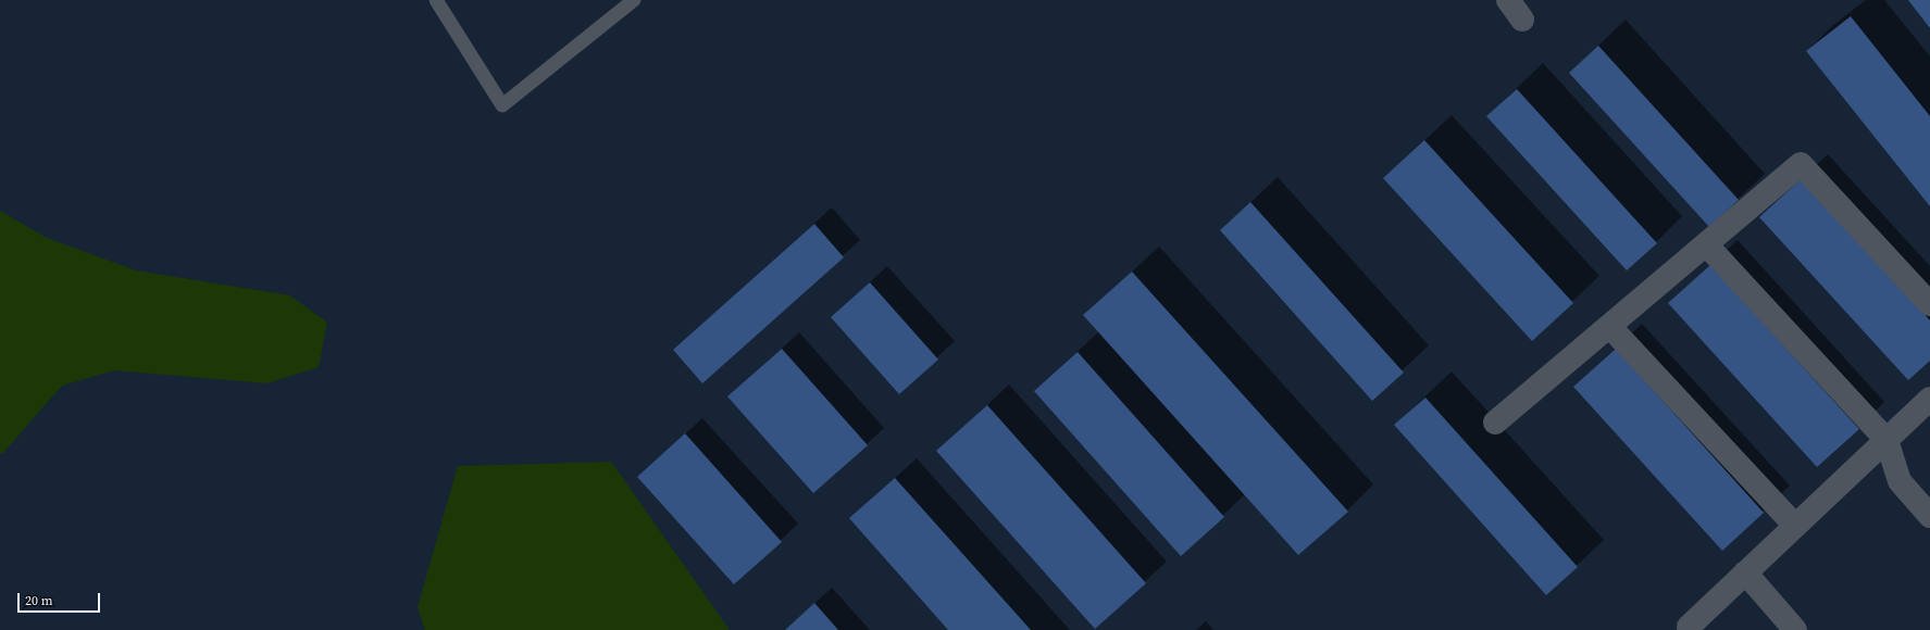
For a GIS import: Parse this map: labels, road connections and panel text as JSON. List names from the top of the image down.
{
  "scale_bar": "20 m"
}
